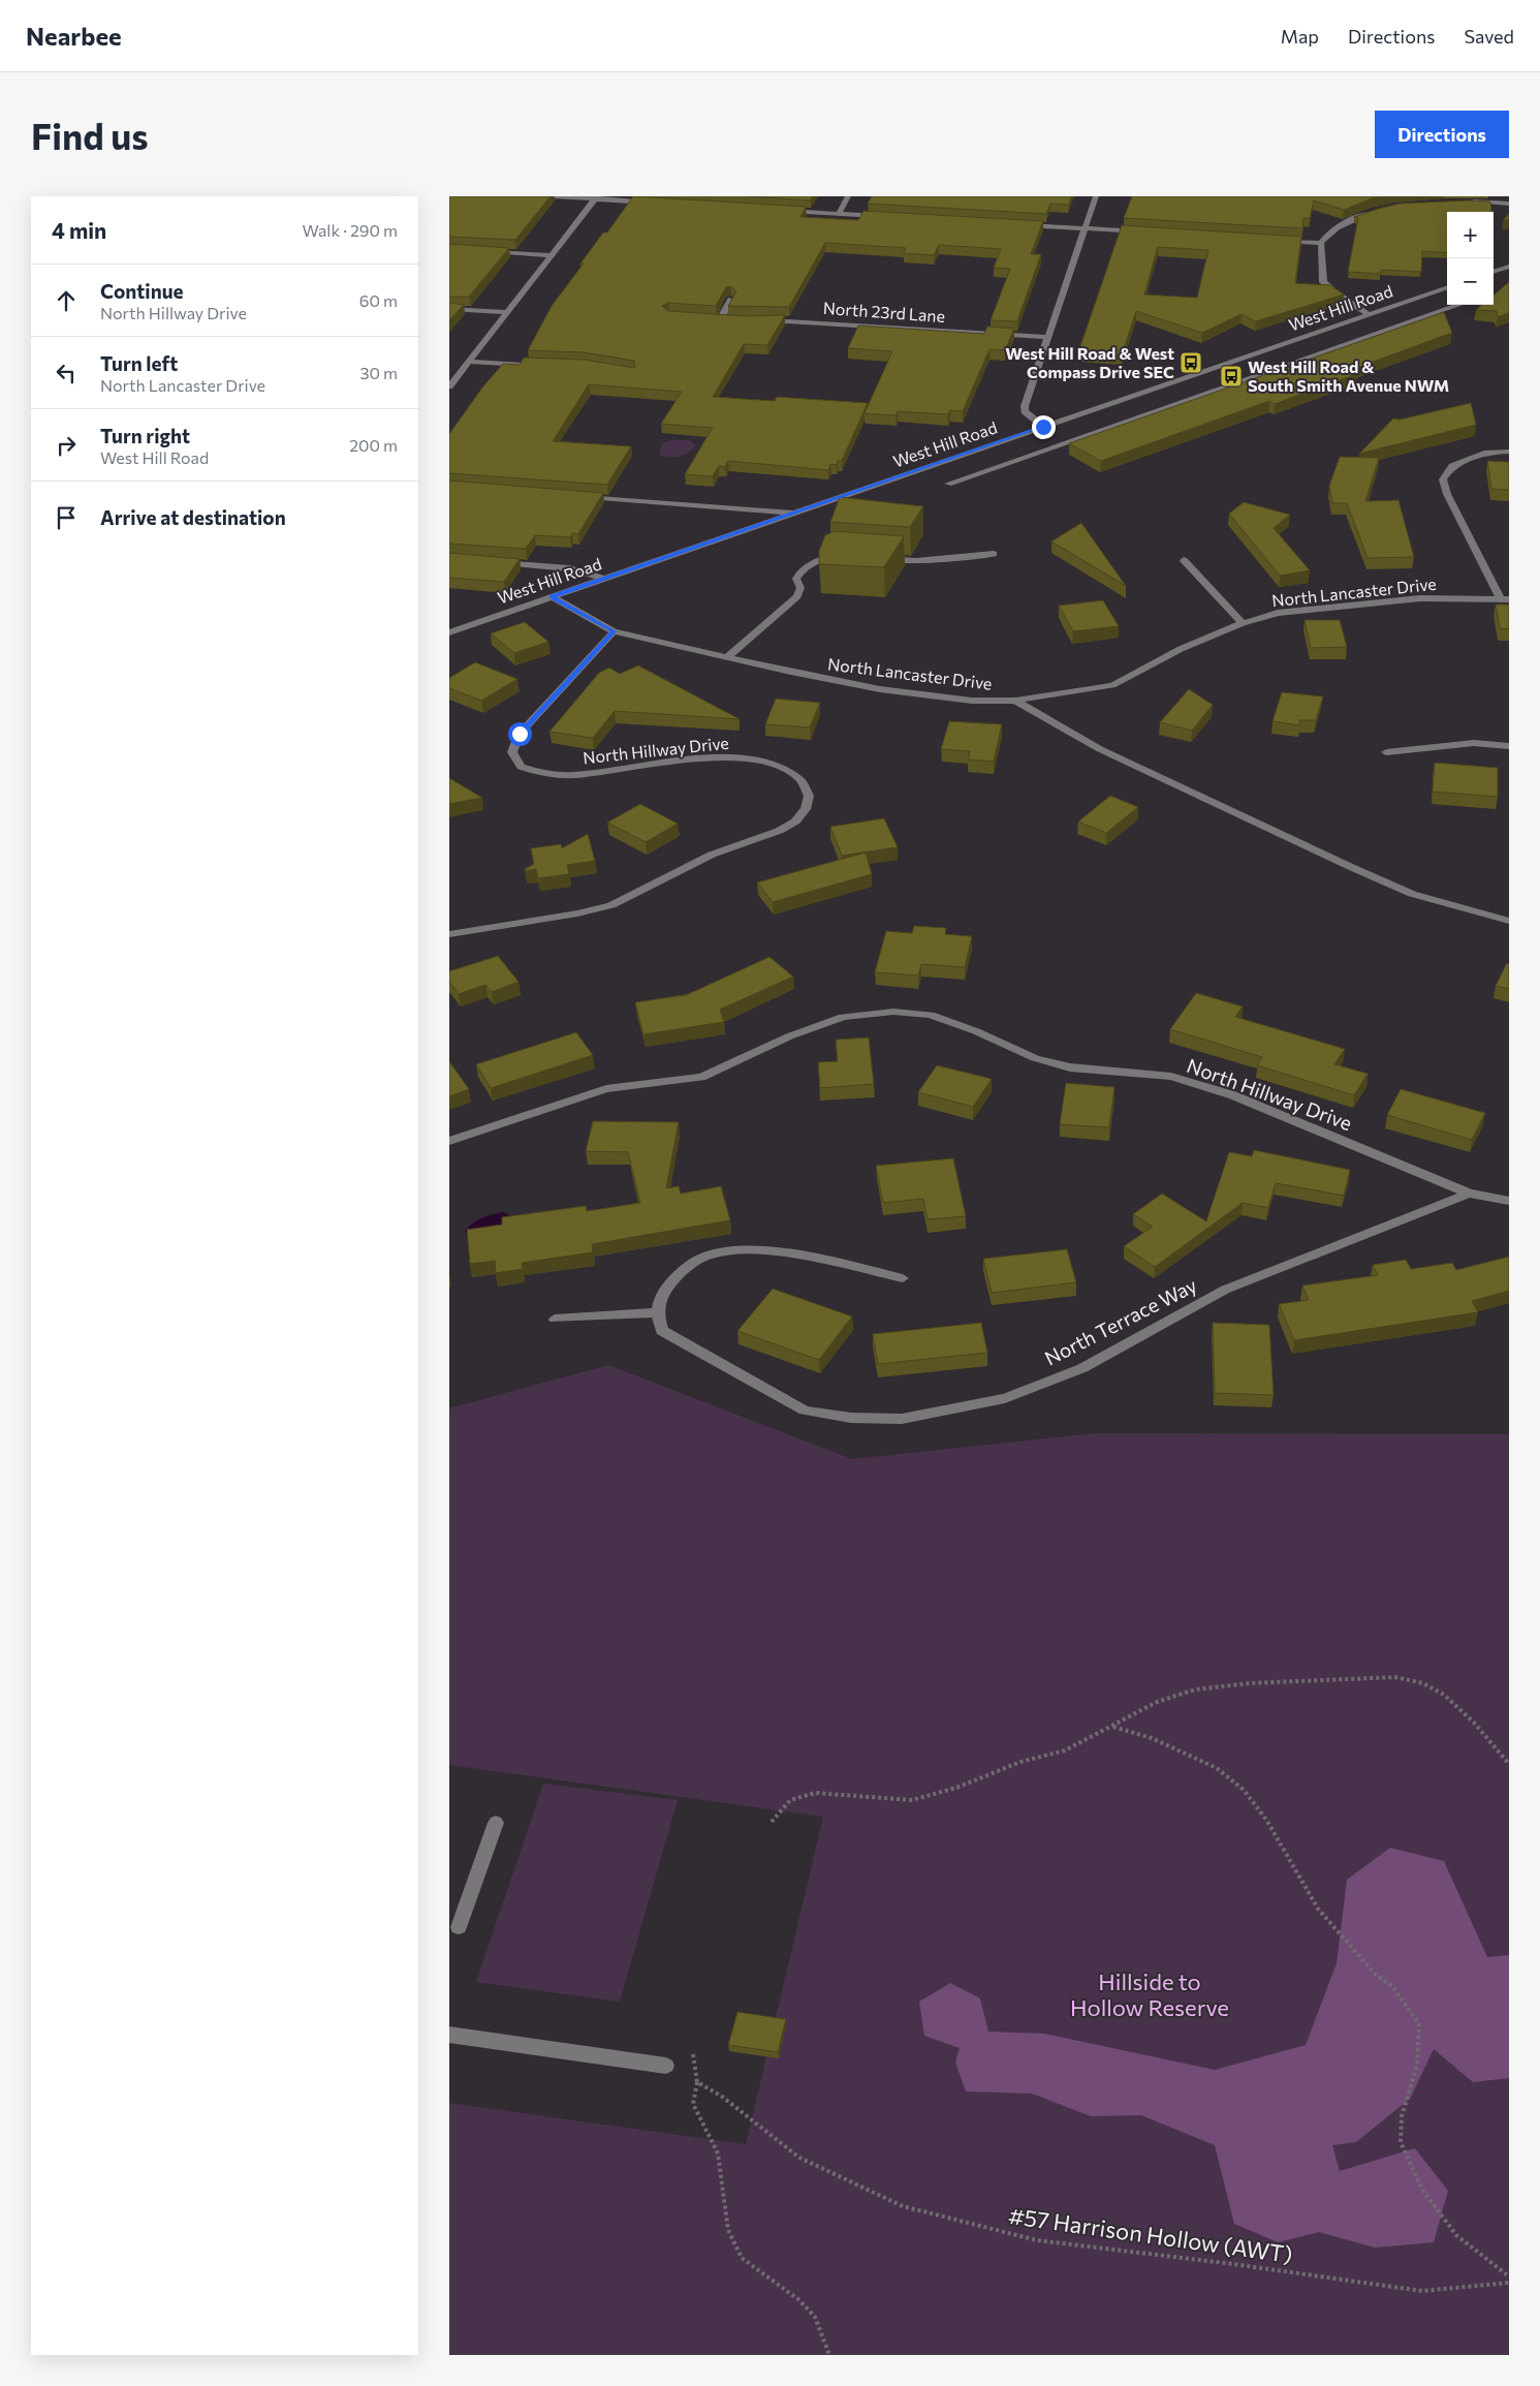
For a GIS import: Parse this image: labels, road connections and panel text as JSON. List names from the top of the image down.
{
  "streets": {
    "street": [
      "West Hill Road",
      "North 23rd Lane",
      "North Lancaster Drive",
      "North Hillway Drive",
      "North Terrace Way"
    ],
    "path": ["#57 Harrison Hollow (AWT)"]
  },
  "crossings": [
    ["West Hill Road", "North Lancaster Drive"],
    ["North Lancaster Drive", "North Hillway Drive"],
    ["North Hillway Drive", "North Terrace Way"]
  ],
  "parks": ["Hillside to Hollow Reserve"],
  "places": {
    "bus stop": ["West Hill Road & West Compass Drive SEC", "West Hill Road & South Smith Avenue NWM"]
  },
  "page": {
    "header": "Nearbee",
    "nav": ["Map", "Directions", "Saved"],
    "buttons": "Directions",
    "title": "Find us",
    "heading": ["4 min", "Walk · 290 m"],
    "map_buttons": ["+", "−"],
    "list": [
      ["Continue", "North Hillway Drive", "60 m"],
      ["Turn left", "North Lancaster Drive", "30 m"],
      ["Turn right", "West Hill Road", "200 m"],
      "Arrive at destination"
    ]
  }
}
